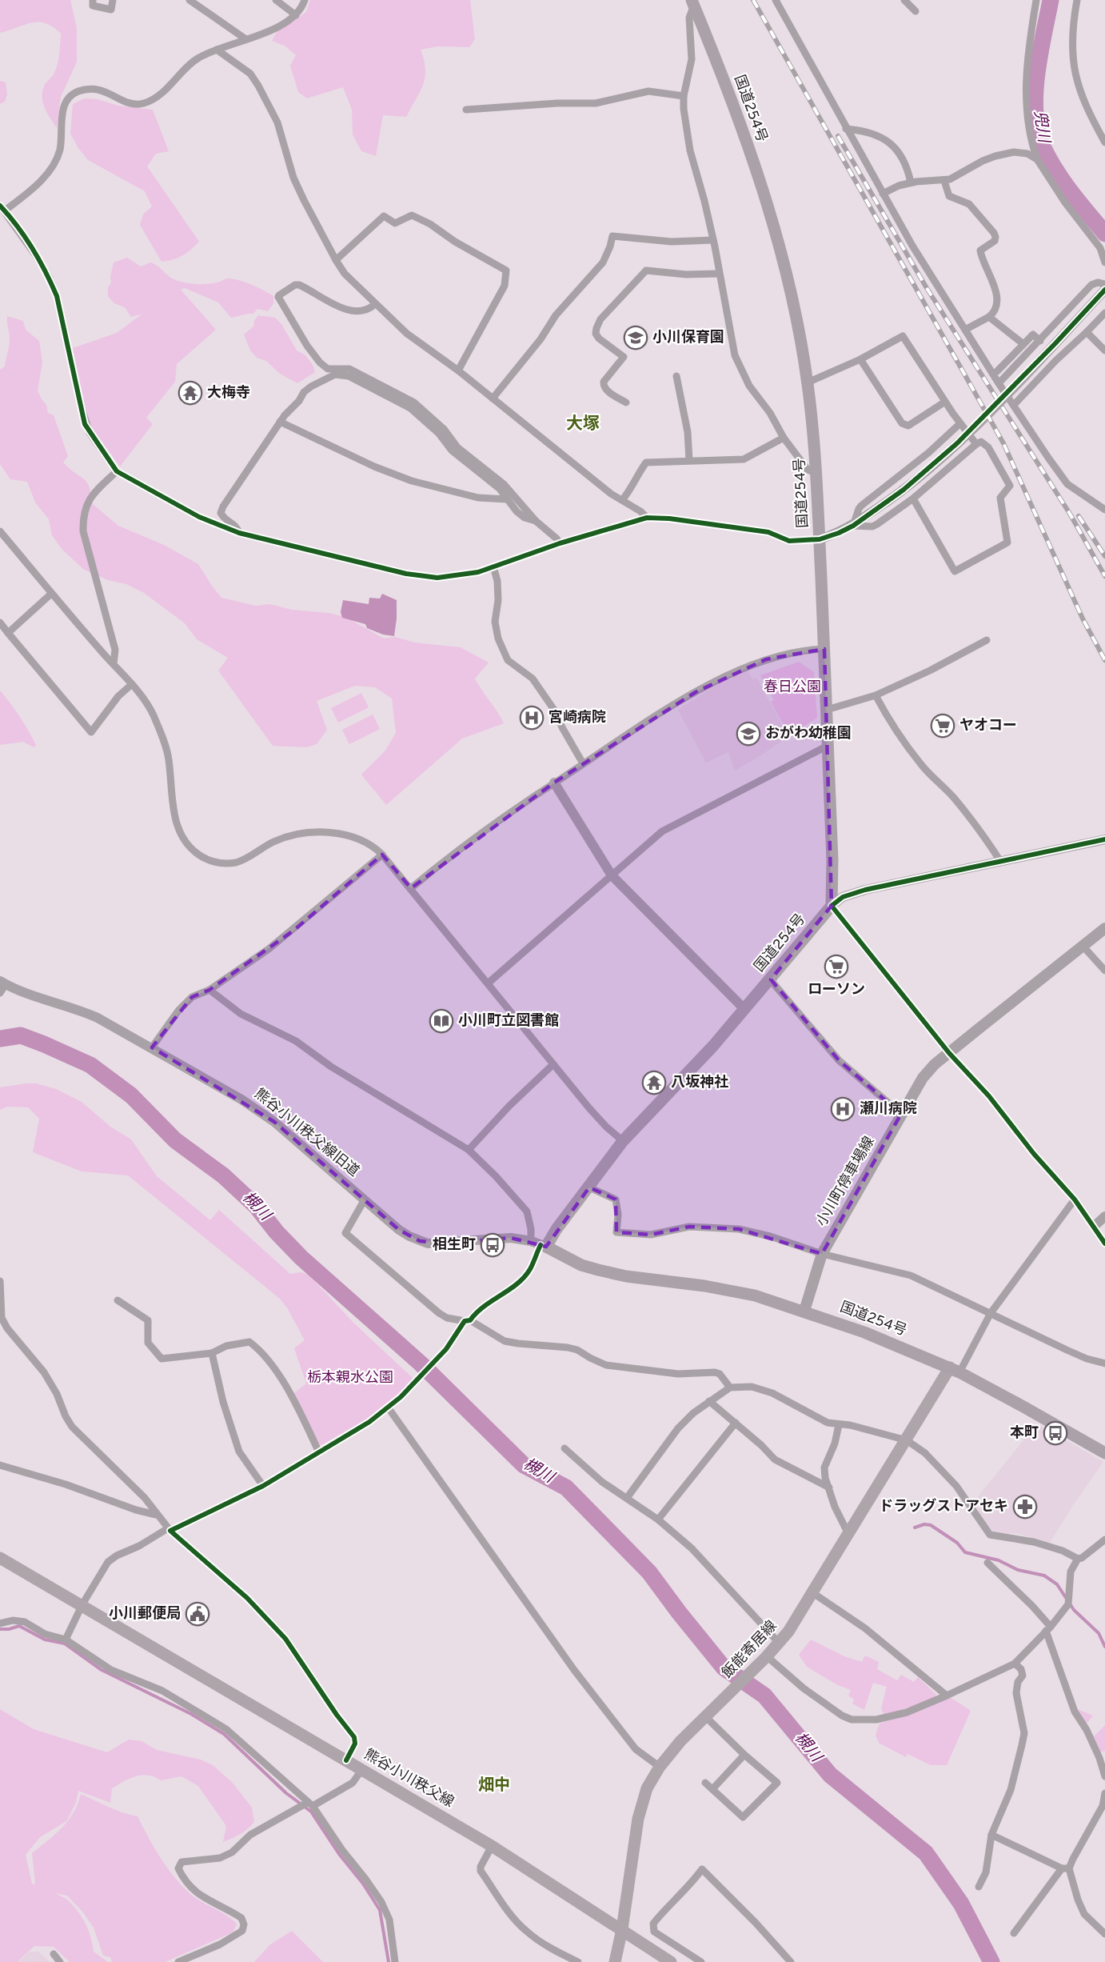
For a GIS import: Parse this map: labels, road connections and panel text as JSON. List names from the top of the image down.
{
  "streets": {
    "highway": ["国道254号"],
    "main road": ["小川町停車場線", "飯能寄居線", "熊谷小川秩父線"],
    "street": ["熊谷小川秩父線旧道"]
  },
  "crossings": [
    ["国道254号", "熊谷小川秩父線旧道"],
    ["国道254号", "小川町停車場線"],
    ["国道254号", "飯能寄居線"],
    ["飯能寄居線", "熊谷小川秩父線"]
  ],
  "districts": ["大塚", "畑中"],
  "water": ["兜川", "槻川"],
  "parks": ["春日公園", "栃本親水公園"],
  "places": {
    "school or university": ["小川保育園", "おがわ幼稚園"],
    "temple": ["大梅寺", "八坂神社"],
    "hospital": ["宮崎病院", "瀬川病院"],
    "supermarket": ["ヤオコー", "ローソン"],
    "library": ["小川町立図書館"],
    "bus stop": ["相生町", "本町"],
    "pharmacy": ["ドラッグストアセキ"],
    "public building": ["小川郵便局"]
  }
}
